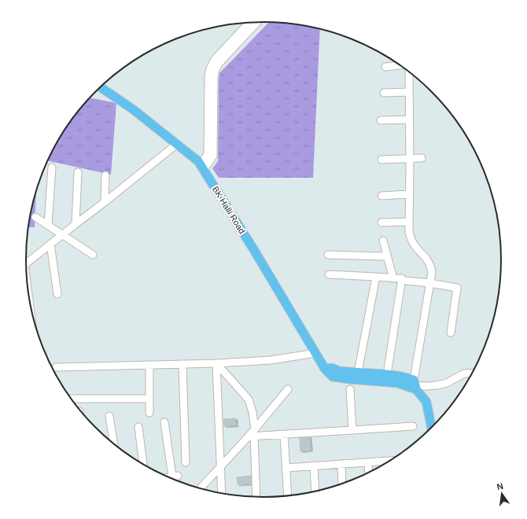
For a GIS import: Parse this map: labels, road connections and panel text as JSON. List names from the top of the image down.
{
  "streets": {
    "main road": ["BK Halli Road"]
  },
  "north": "top"
}
